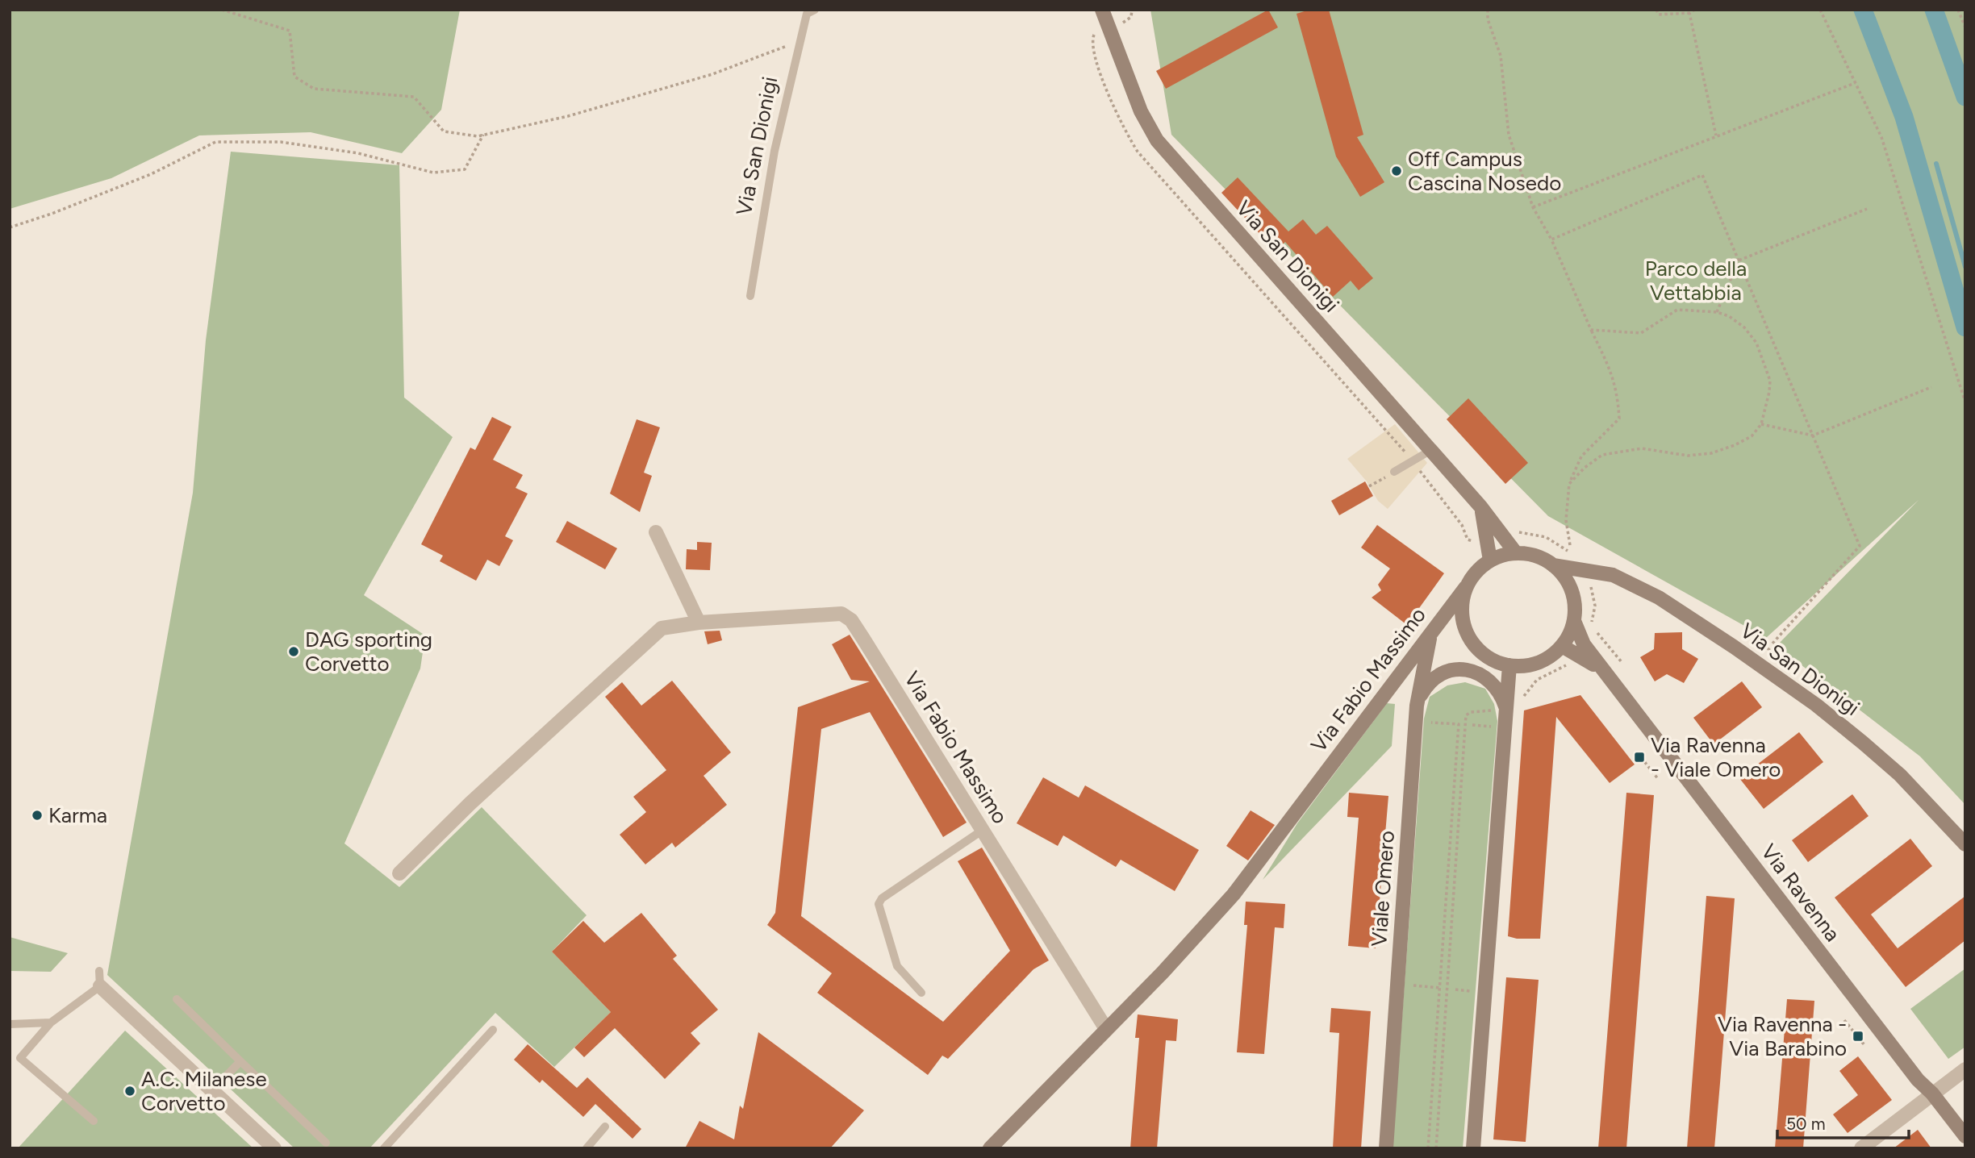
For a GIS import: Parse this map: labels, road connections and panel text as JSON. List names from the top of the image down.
{
  "streets": {
    "street": [
      "Via San Dionigi",
      "Via Fabio Massimo",
      "Viale Omero",
      "Via Ravenna"
    ]
  },
  "crossings": [
    ["Via San Dionigi", "Via Fabio Massimo"],
    ["Via San Dionigi", "Via Ravenna"],
    ["Via Fabio Massimo", "Viale Omero"],
    ["Via Fabio Massimo", "Via Ravenna"]
  ],
  "parks": ["Parco della Vettabbia"],
  "places": {
    "other": [
      "Off Campus Cascina Nosedo",
      "DAG sporting Corvetto",
      "Karma",
      "A.C. Milanese Corvetto"
    ],
    "transit": ["Via Ravenna - Viale Omero", "Via Ravenna - Via Barabino"]
  },
  "scale_bar": "50 m"
}
